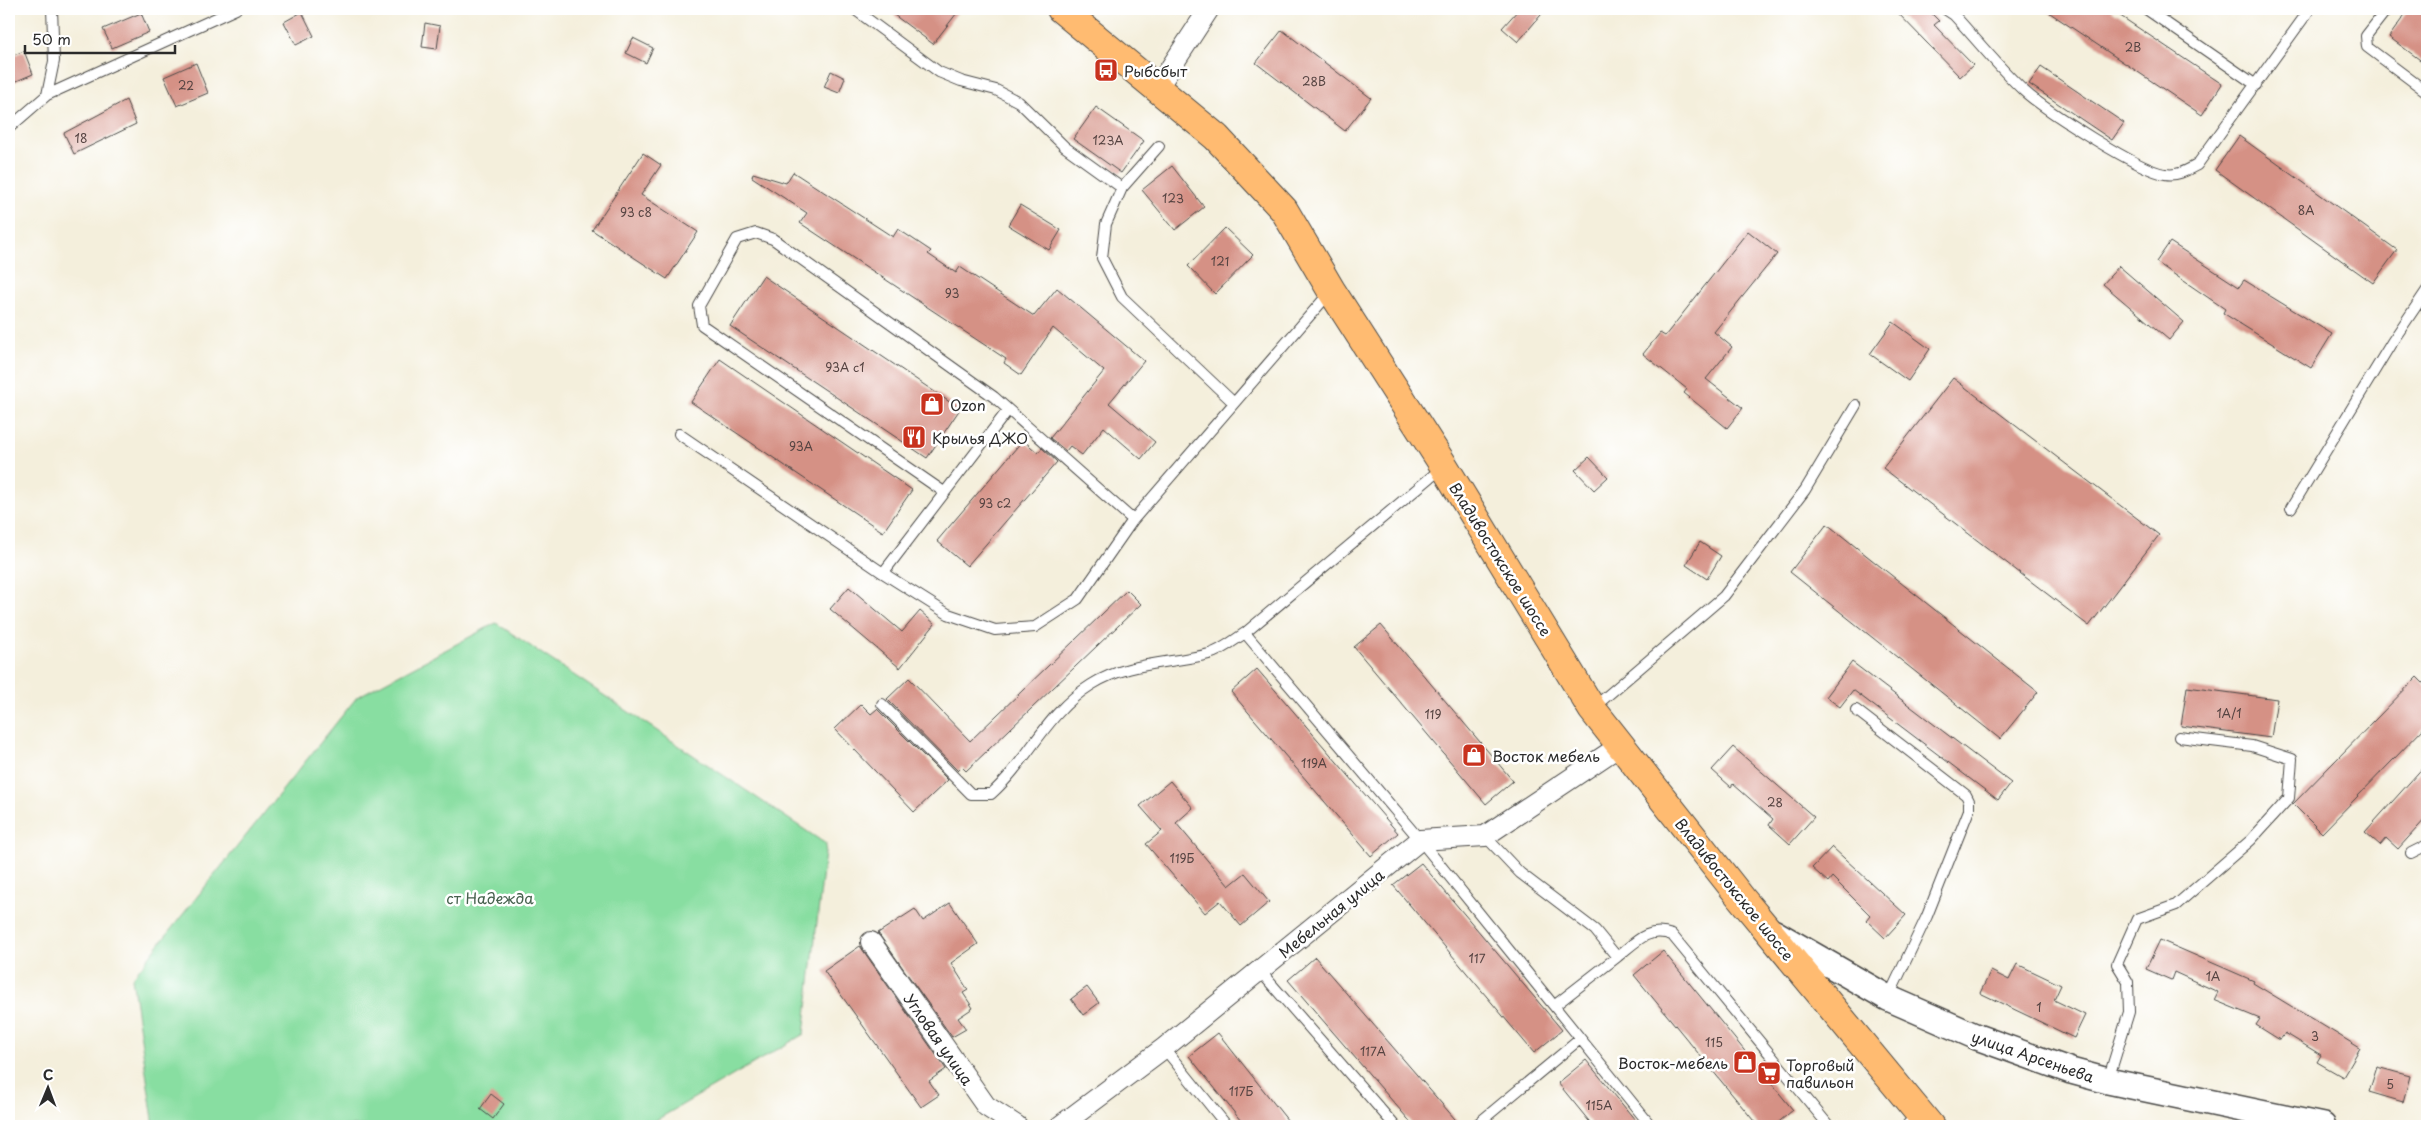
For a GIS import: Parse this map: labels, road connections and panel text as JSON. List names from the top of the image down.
{
  "streets": {
    "highway": ["Владивостокское шоссе"],
    "street": ["Мебельная улица", "Угловая улица", "улица Арсеньева"]
  },
  "crossings": [
    ["Владивостокское шоссе", "улица Арсеньева"]
  ],
  "parks": ["ст Надежда"],
  "places": {
    "bus stop": ["Рыбсбыт"],
    "shop": ["Ozon", "Восток мебель", "Восток-мебель"],
    "restaurant": ["Крылья ДЖО"],
    "supermarket": ["Торговый павильон"]
  },
  "house_numbers": [
    "2В",
    "28В",
    "22",
    "18",
    "123А",
    "123",
    "8А",
    "93 с8",
    "121",
    "93",
    "93А с1",
    "93А",
    "93 с2",
    "1А/1",
    "119",
    "119А",
    "28",
    "119Б",
    "117",
    "1А",
    "1",
    "3",
    "115",
    "117А",
    "5",
    "117Б",
    "115А"
  ],
  "scale_bar": "50 m",
  "north": "top"
}
